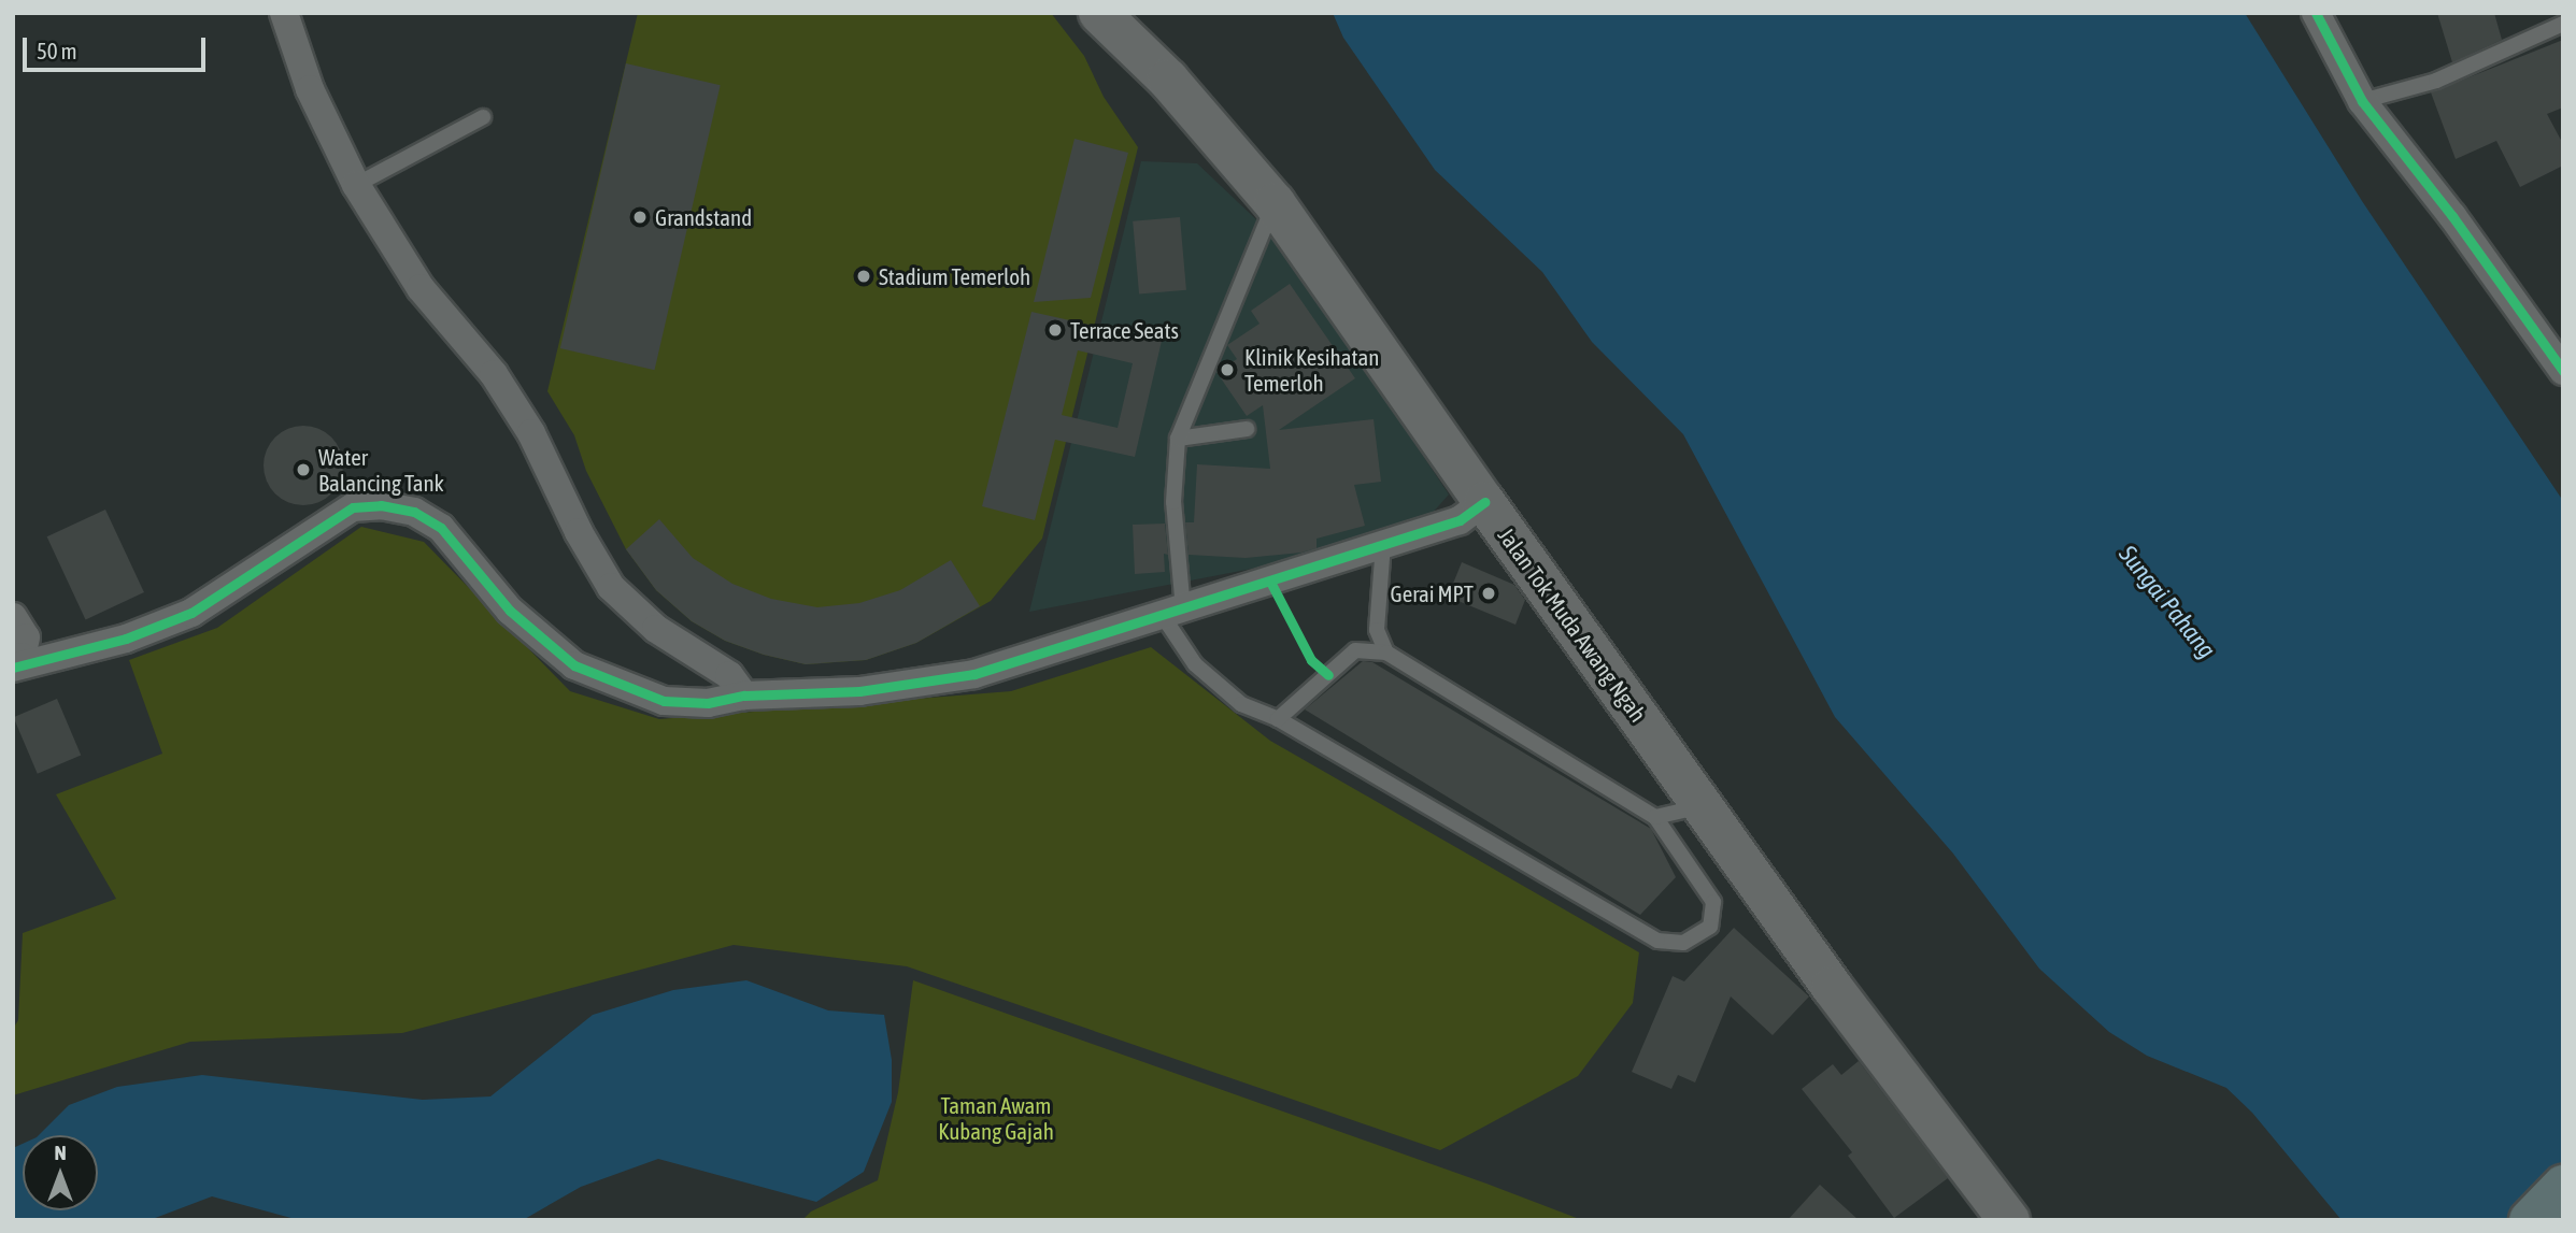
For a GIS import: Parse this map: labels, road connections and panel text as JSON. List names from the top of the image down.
{
  "streets": {
    "main road": ["Jalan Tok Muda Awang Ngah"]
  },
  "water": ["Sungai Pahang"],
  "parks": ["Taman Awam Kubang Gajah"],
  "places": [
    "Grandstand",
    "Stadium Temerloh",
    "Terrace Seats",
    "Klinik Kesihatan Temerloh",
    "Water Balancing Tank",
    "Gerai MPT"
  ],
  "scale_bar": "50 m",
  "north": "top"
}
